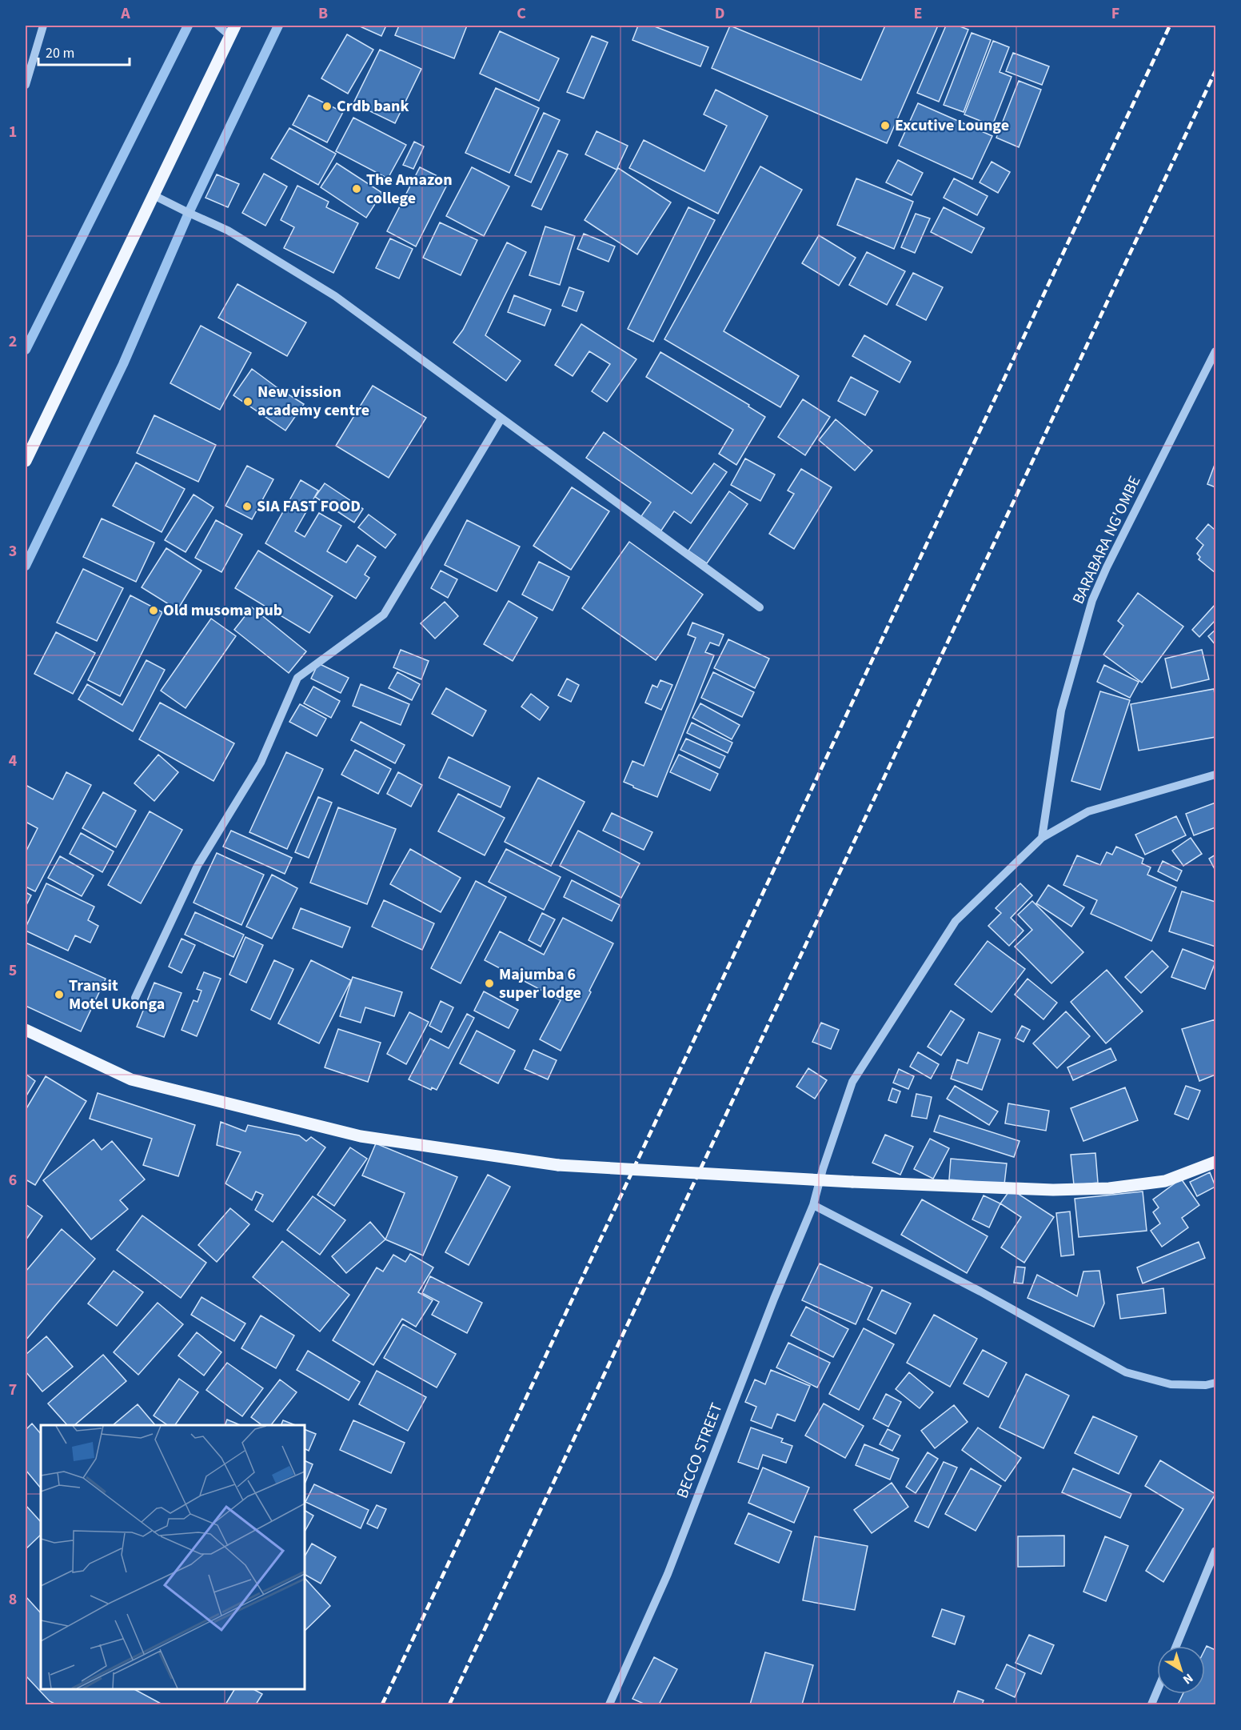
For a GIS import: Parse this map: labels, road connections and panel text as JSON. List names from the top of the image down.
{
  "streets": {
    "street": ["BARABARA NG'OMBE", "BECCO STREET"]
  },
  "crossings": [
    ["BARABARA NG'OMBE", "BECCO STREET"]
  ],
  "places": [
    "Crdb bank",
    "Excutive Lounge",
    "The Amazon college",
    "New vission academy centre",
    "SIA FAST FOOD",
    "Old musoma pub",
    "Majumba 6 super lodge",
    "Transit Motel Ukonga"
  ],
  "scale_bar": "20 m",
  "north": "bottom right",
  "grid": {
    "columns": [
      "A",
      "B",
      "C",
      "D",
      "E",
      "F"
    ],
    "rows": [
      "1",
      "2",
      "3",
      "4",
      "5",
      "6",
      "7",
      "8"
    ]
  }
}
